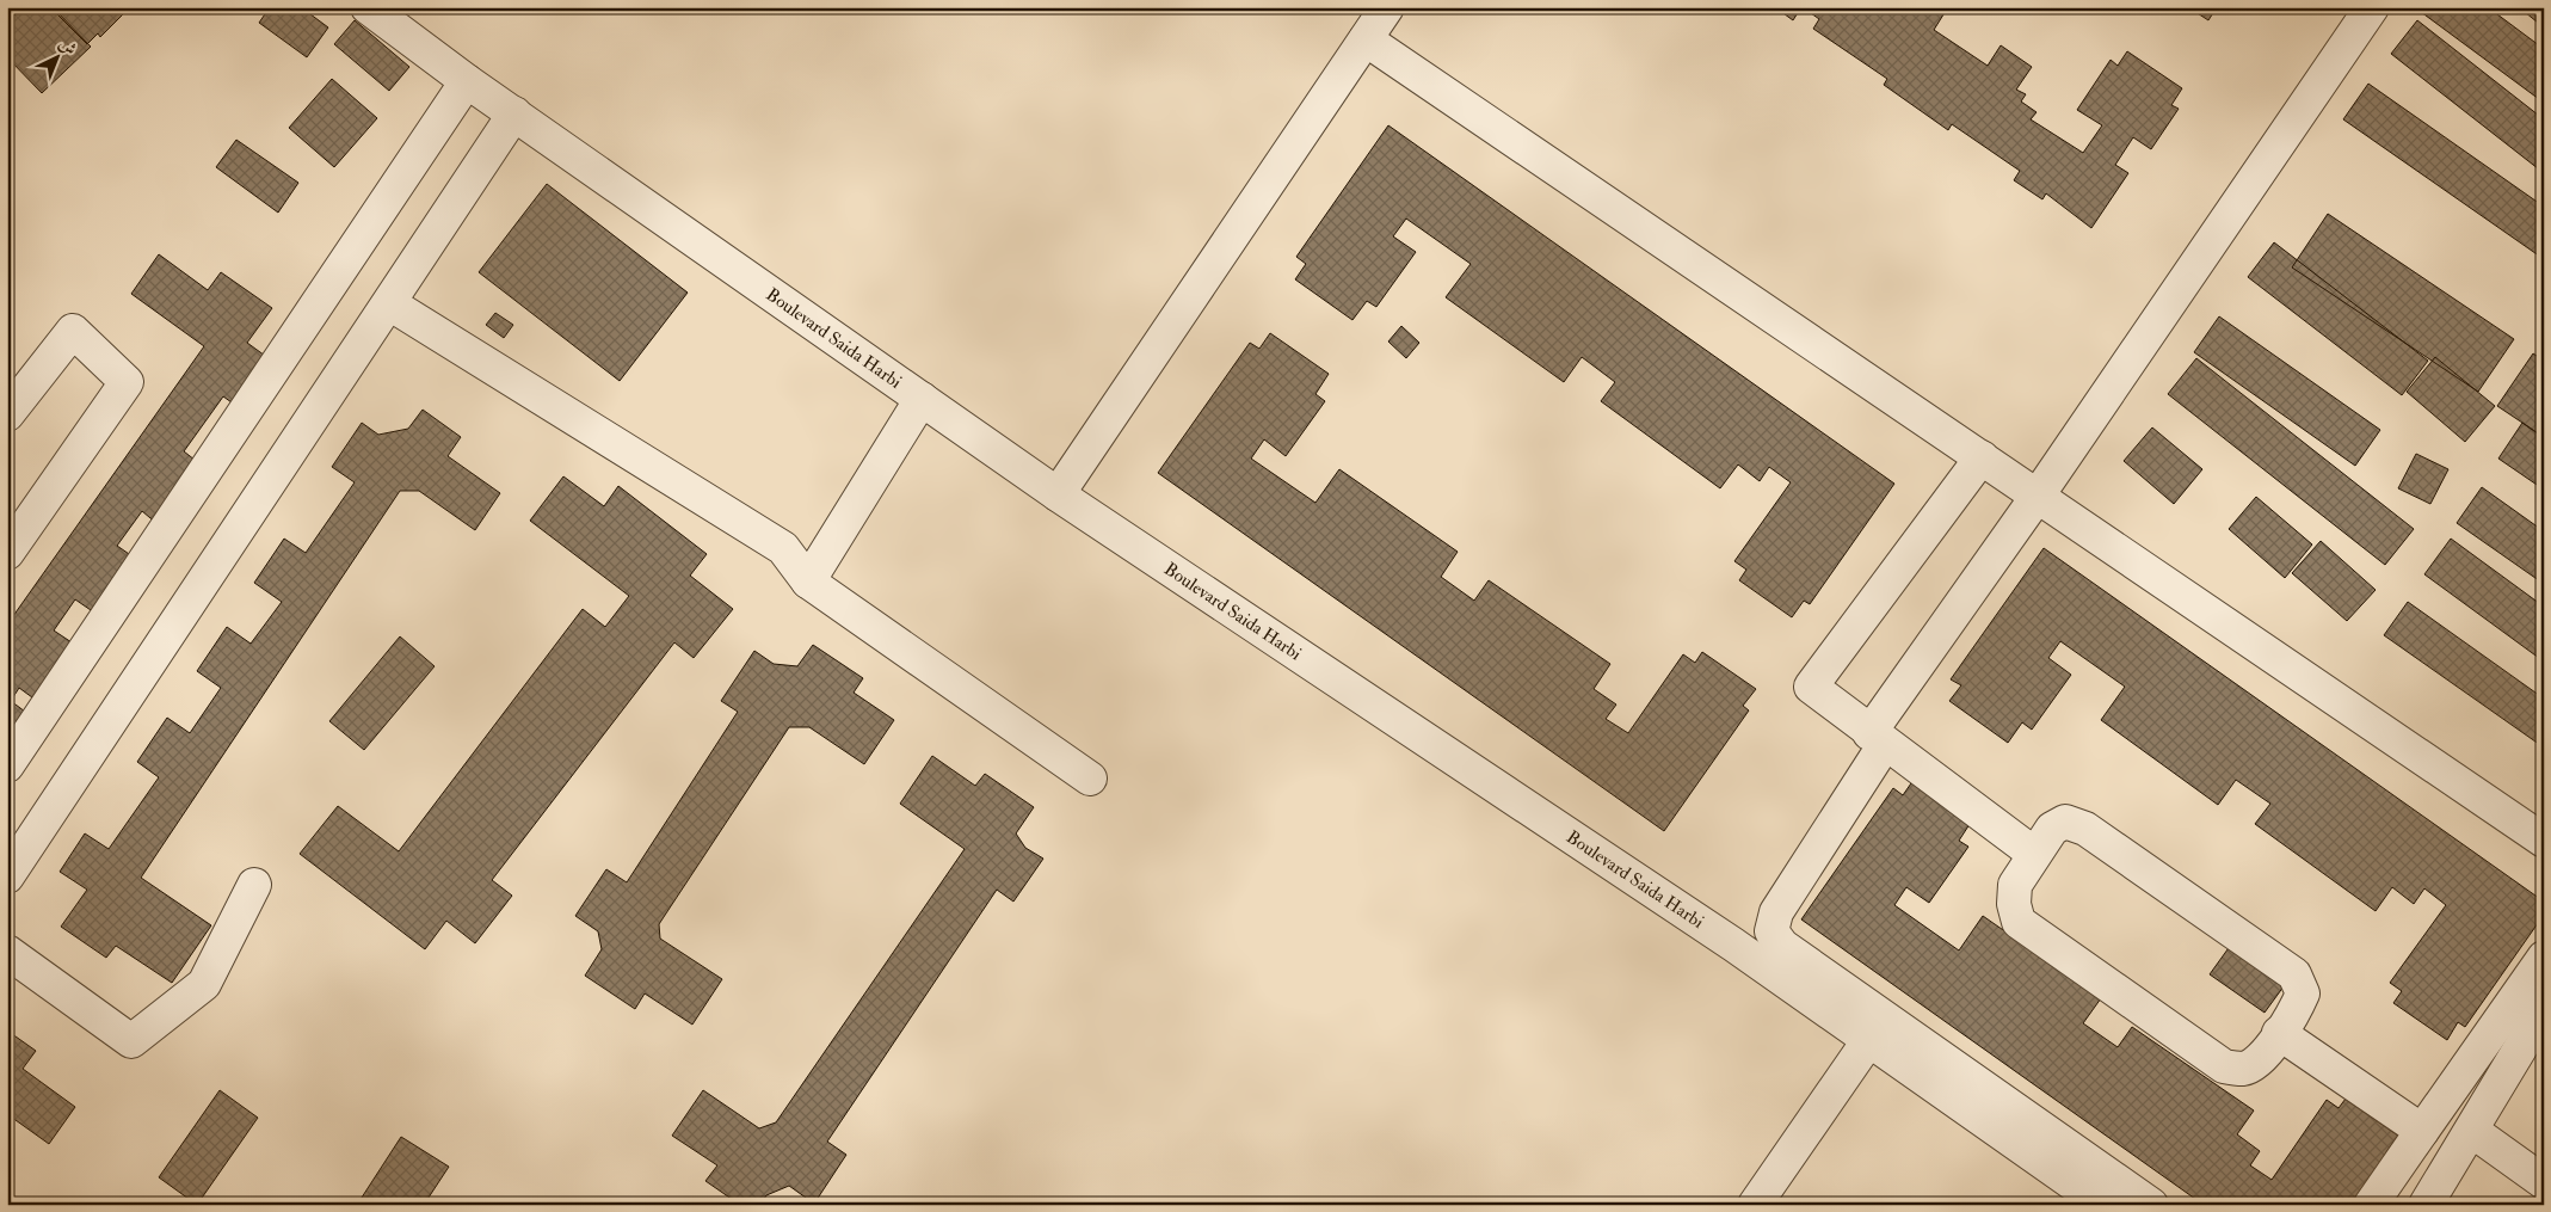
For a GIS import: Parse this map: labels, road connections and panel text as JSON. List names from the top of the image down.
{
  "streets": {
    "street": ["Boulevard Saida Harbi"]
  },
  "north": "top right"
}
